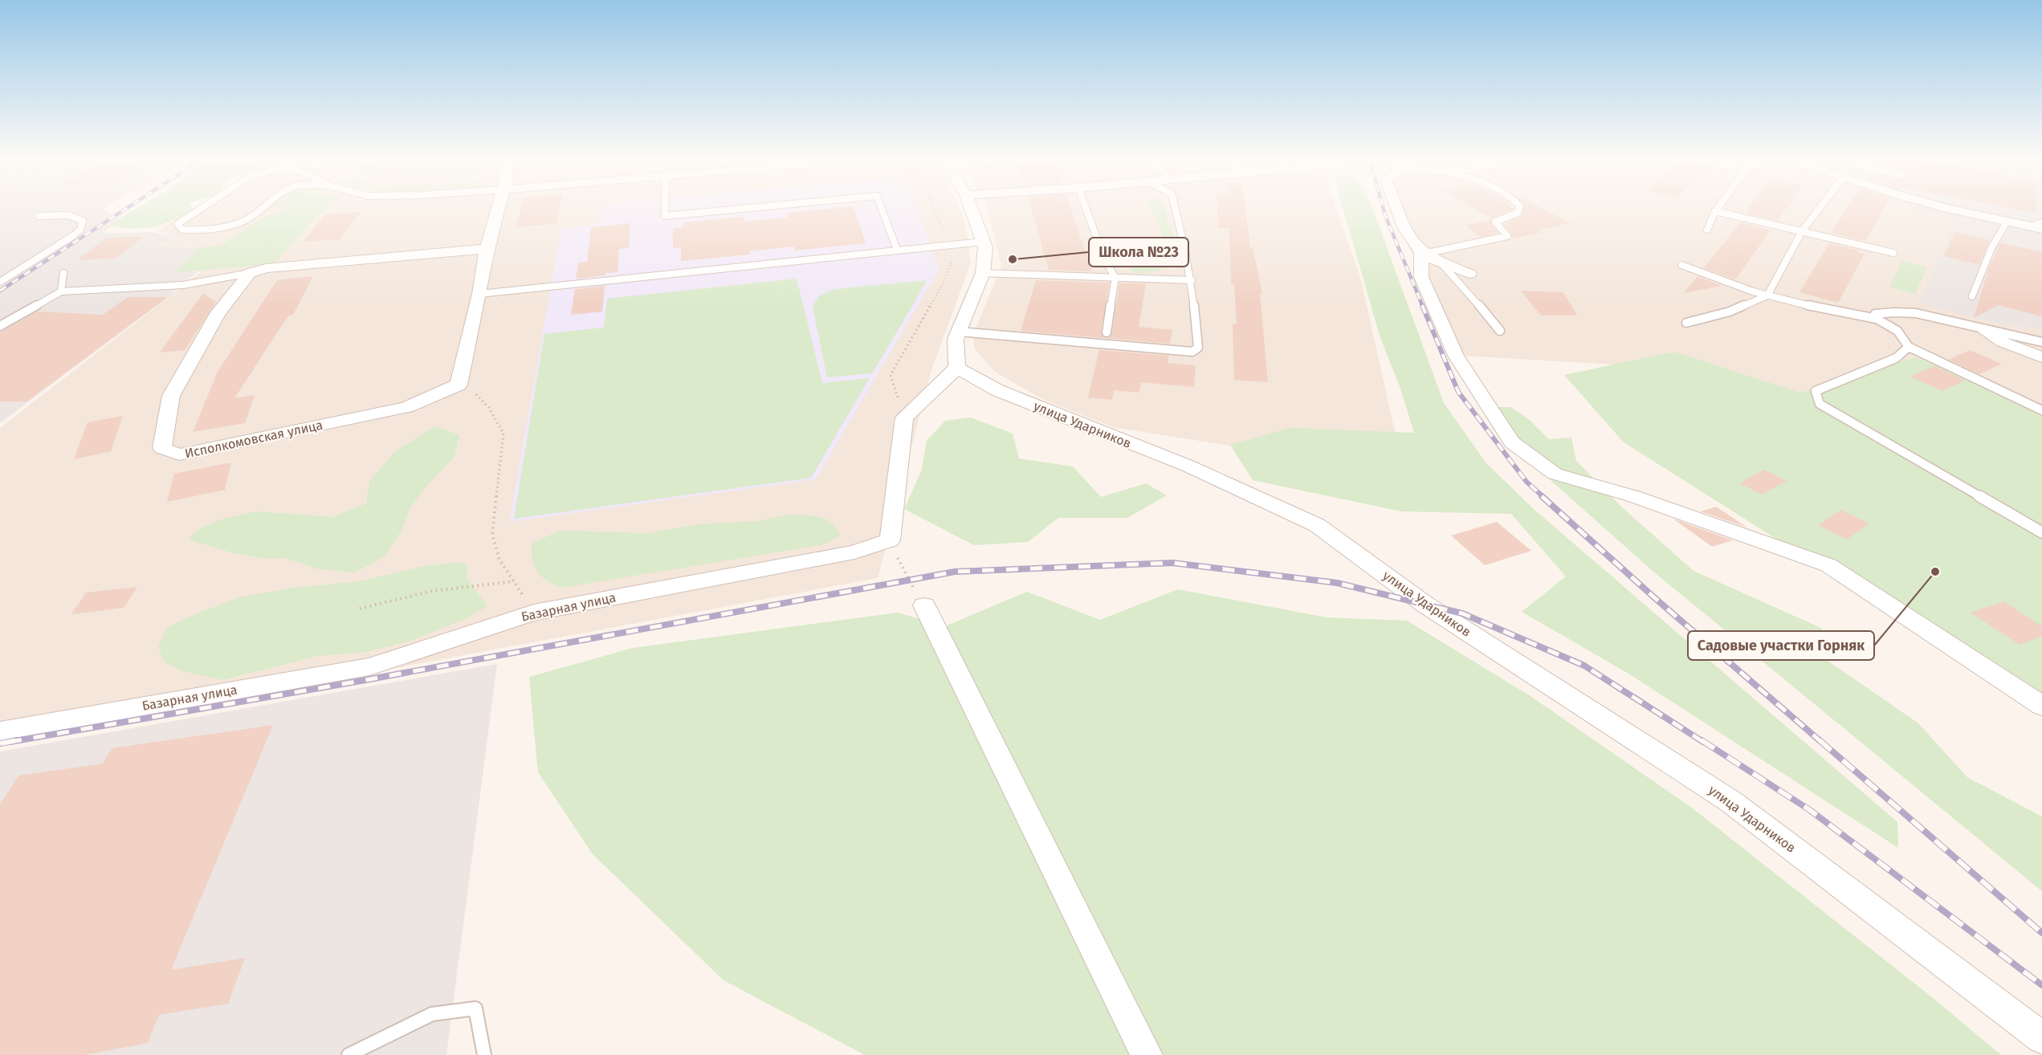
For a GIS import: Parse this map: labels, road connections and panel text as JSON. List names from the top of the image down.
{
  "streets": {
    "street": ["улица Ударников", "Исполкомовская улица", "Базарная улица"]
  },
  "places": ["Школа №23", "Садовые участки Горняк"]
}
